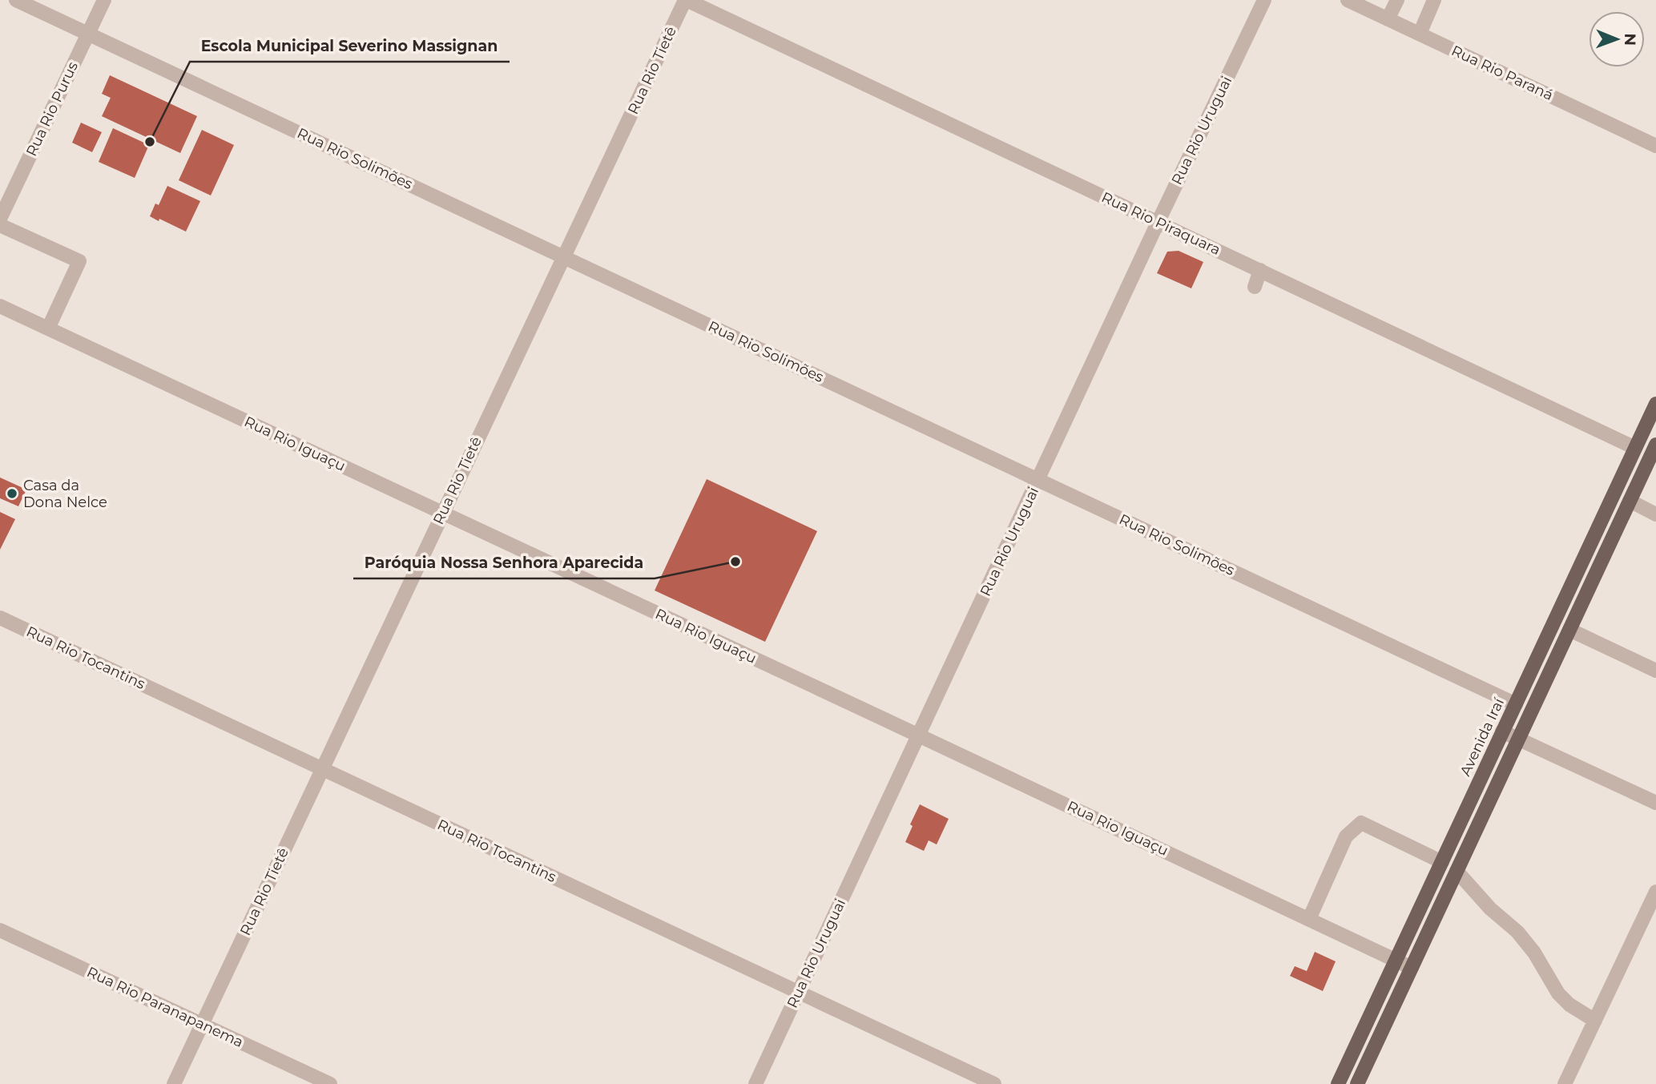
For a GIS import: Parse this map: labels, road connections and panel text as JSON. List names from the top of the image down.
{
  "streets": {
    "main road": ["Avenida Iraí"],
    "street": [
      "Rua Rio Tietê",
      "Rua Rio Paraná",
      "Rua Rio Purus",
      "Rua Rio Uruguai",
      "Rua Rio Solimões",
      "Rua Rio Piraquara",
      "Rua Rio Iguaçu",
      "Rua Rio Tocantins",
      "Rua Rio Paranapanema"
    ]
  },
  "crossings": [
    ["Rua Rio Tietê", "Rua Rio Solimões"],
    ["Rua Rio Tietê", "Rua Rio Piraquara"],
    ["Rua Rio Tietê", "Rua Rio Iguaçu"],
    ["Rua Rio Tietê", "Rua Rio Tocantins"],
    ["Rua Rio Tietê", "Rua Rio Paranapanema"],
    ["Rua Rio Purus", "Rua Rio Solimões"],
    ["Rua Rio Uruguai", "Rua Rio Solimões"],
    ["Rua Rio Uruguai", "Rua Rio Piraquara"],
    ["Rua Rio Uruguai", "Rua Rio Iguaçu"],
    ["Rua Rio Uruguai", "Rua Rio Tocantins"],
    ["Rua Rio Solimões", "Avenida Iraí"],
    ["Rua Rio Piraquara", "Avenida Iraí"],
    ["Rua Rio Iguaçu", "Avenida Iraí"]
  ],
  "places": ["Escola Municipal Severino Massignan", "Casa da Dona Nelce", "Paróquia Nossa Senhora Aparecida"],
  "north": "right"
}
